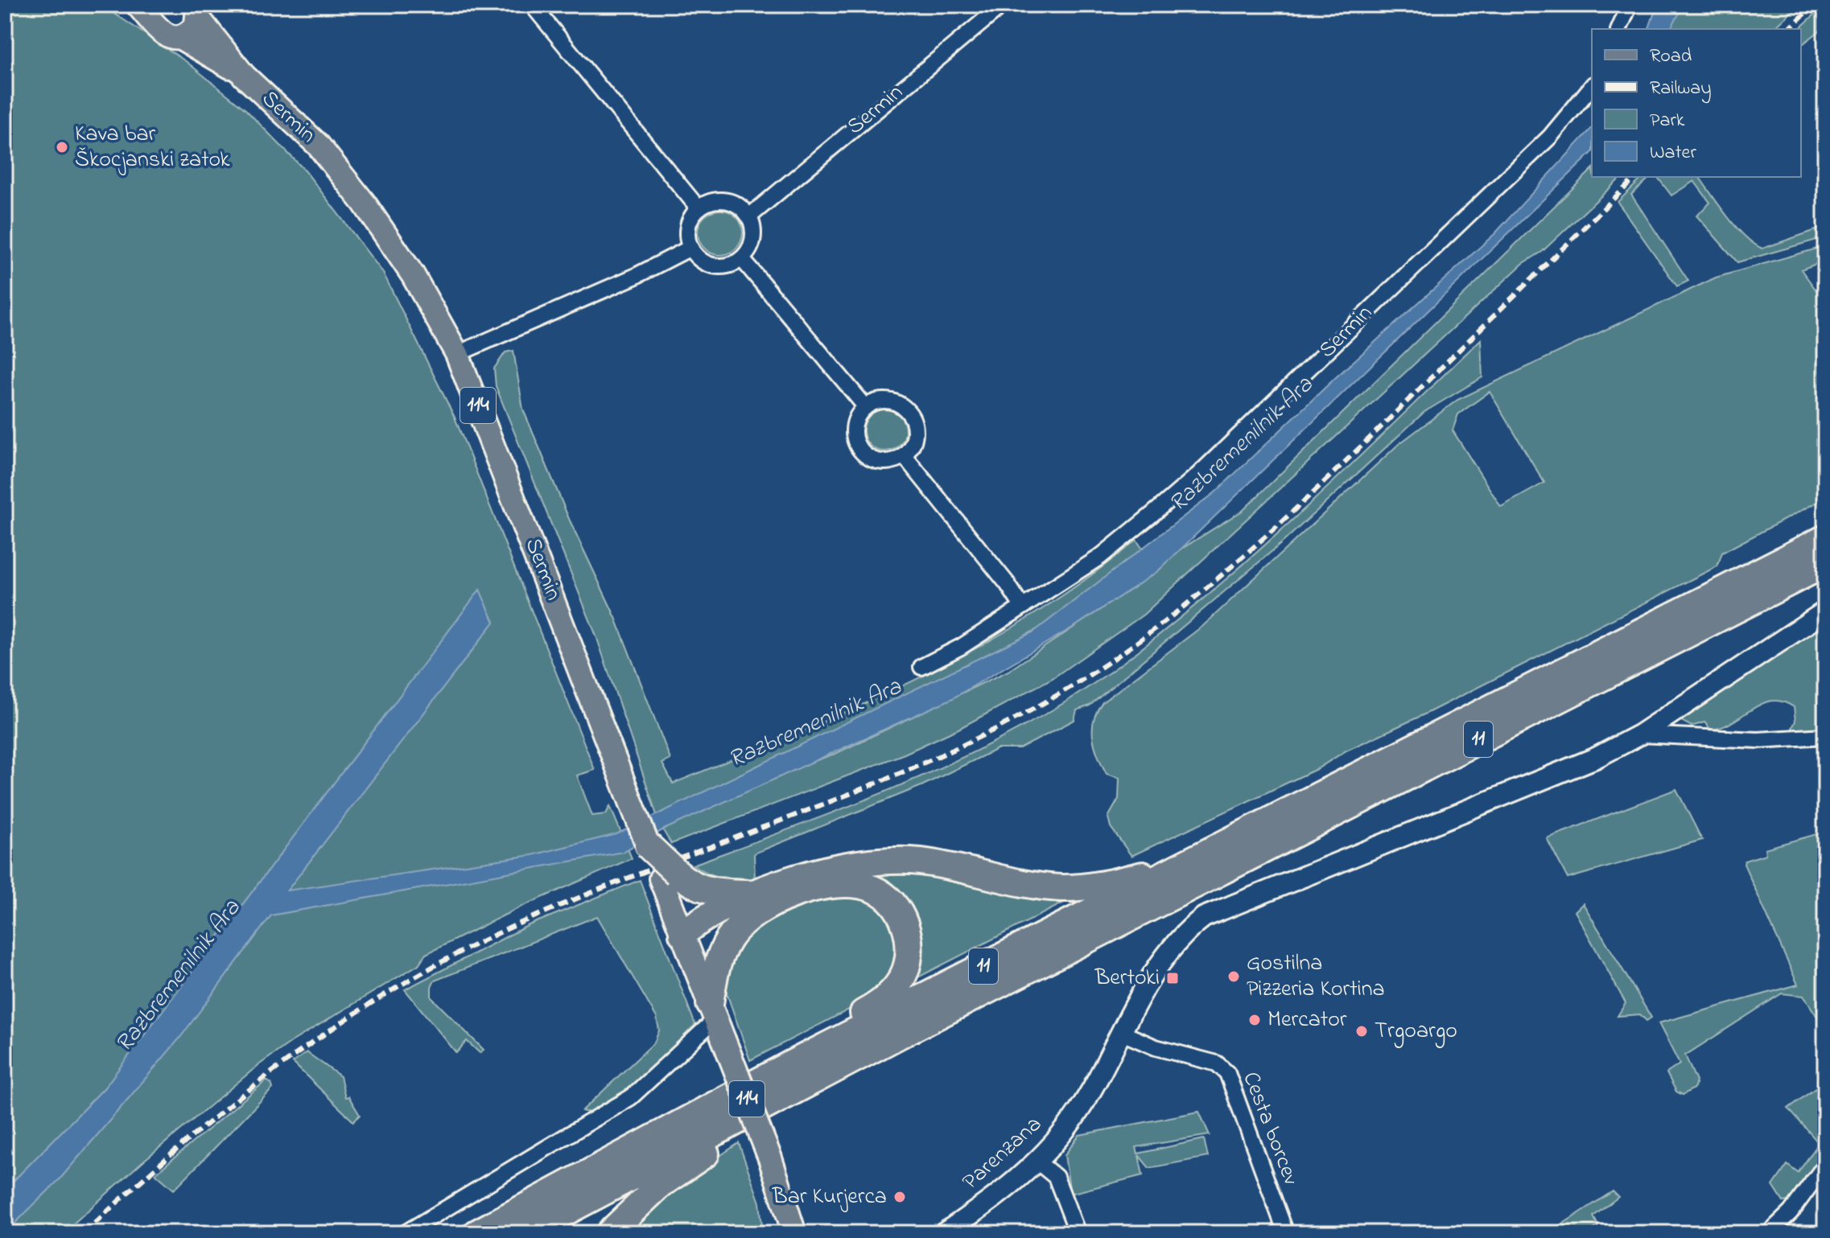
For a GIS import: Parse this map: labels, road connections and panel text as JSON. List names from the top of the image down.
{
  "streets": {
    "highway": ["11"],
    "main road": ["Sermin", "114"],
    "street": ["Cesta borcev", "Parenzana"]
  },
  "crossings": [
    ["Sermin", "114"],
    ["Cesta borcev", "Parenzana"]
  ],
  "water": ["Razbremenilnik Ara"],
  "places": {
    "other": [
      "Kava bar Škocjanski zatok",
      "Gostilna Pizzeria Kortina",
      "Mercator",
      "Trgoargo",
      "Bar Kurjerca"
    ],
    "transit": ["Bertoki"]
  },
  "legend": [
    "Road",
    "Railway",
    "Park",
    "Water"
  ]
}
